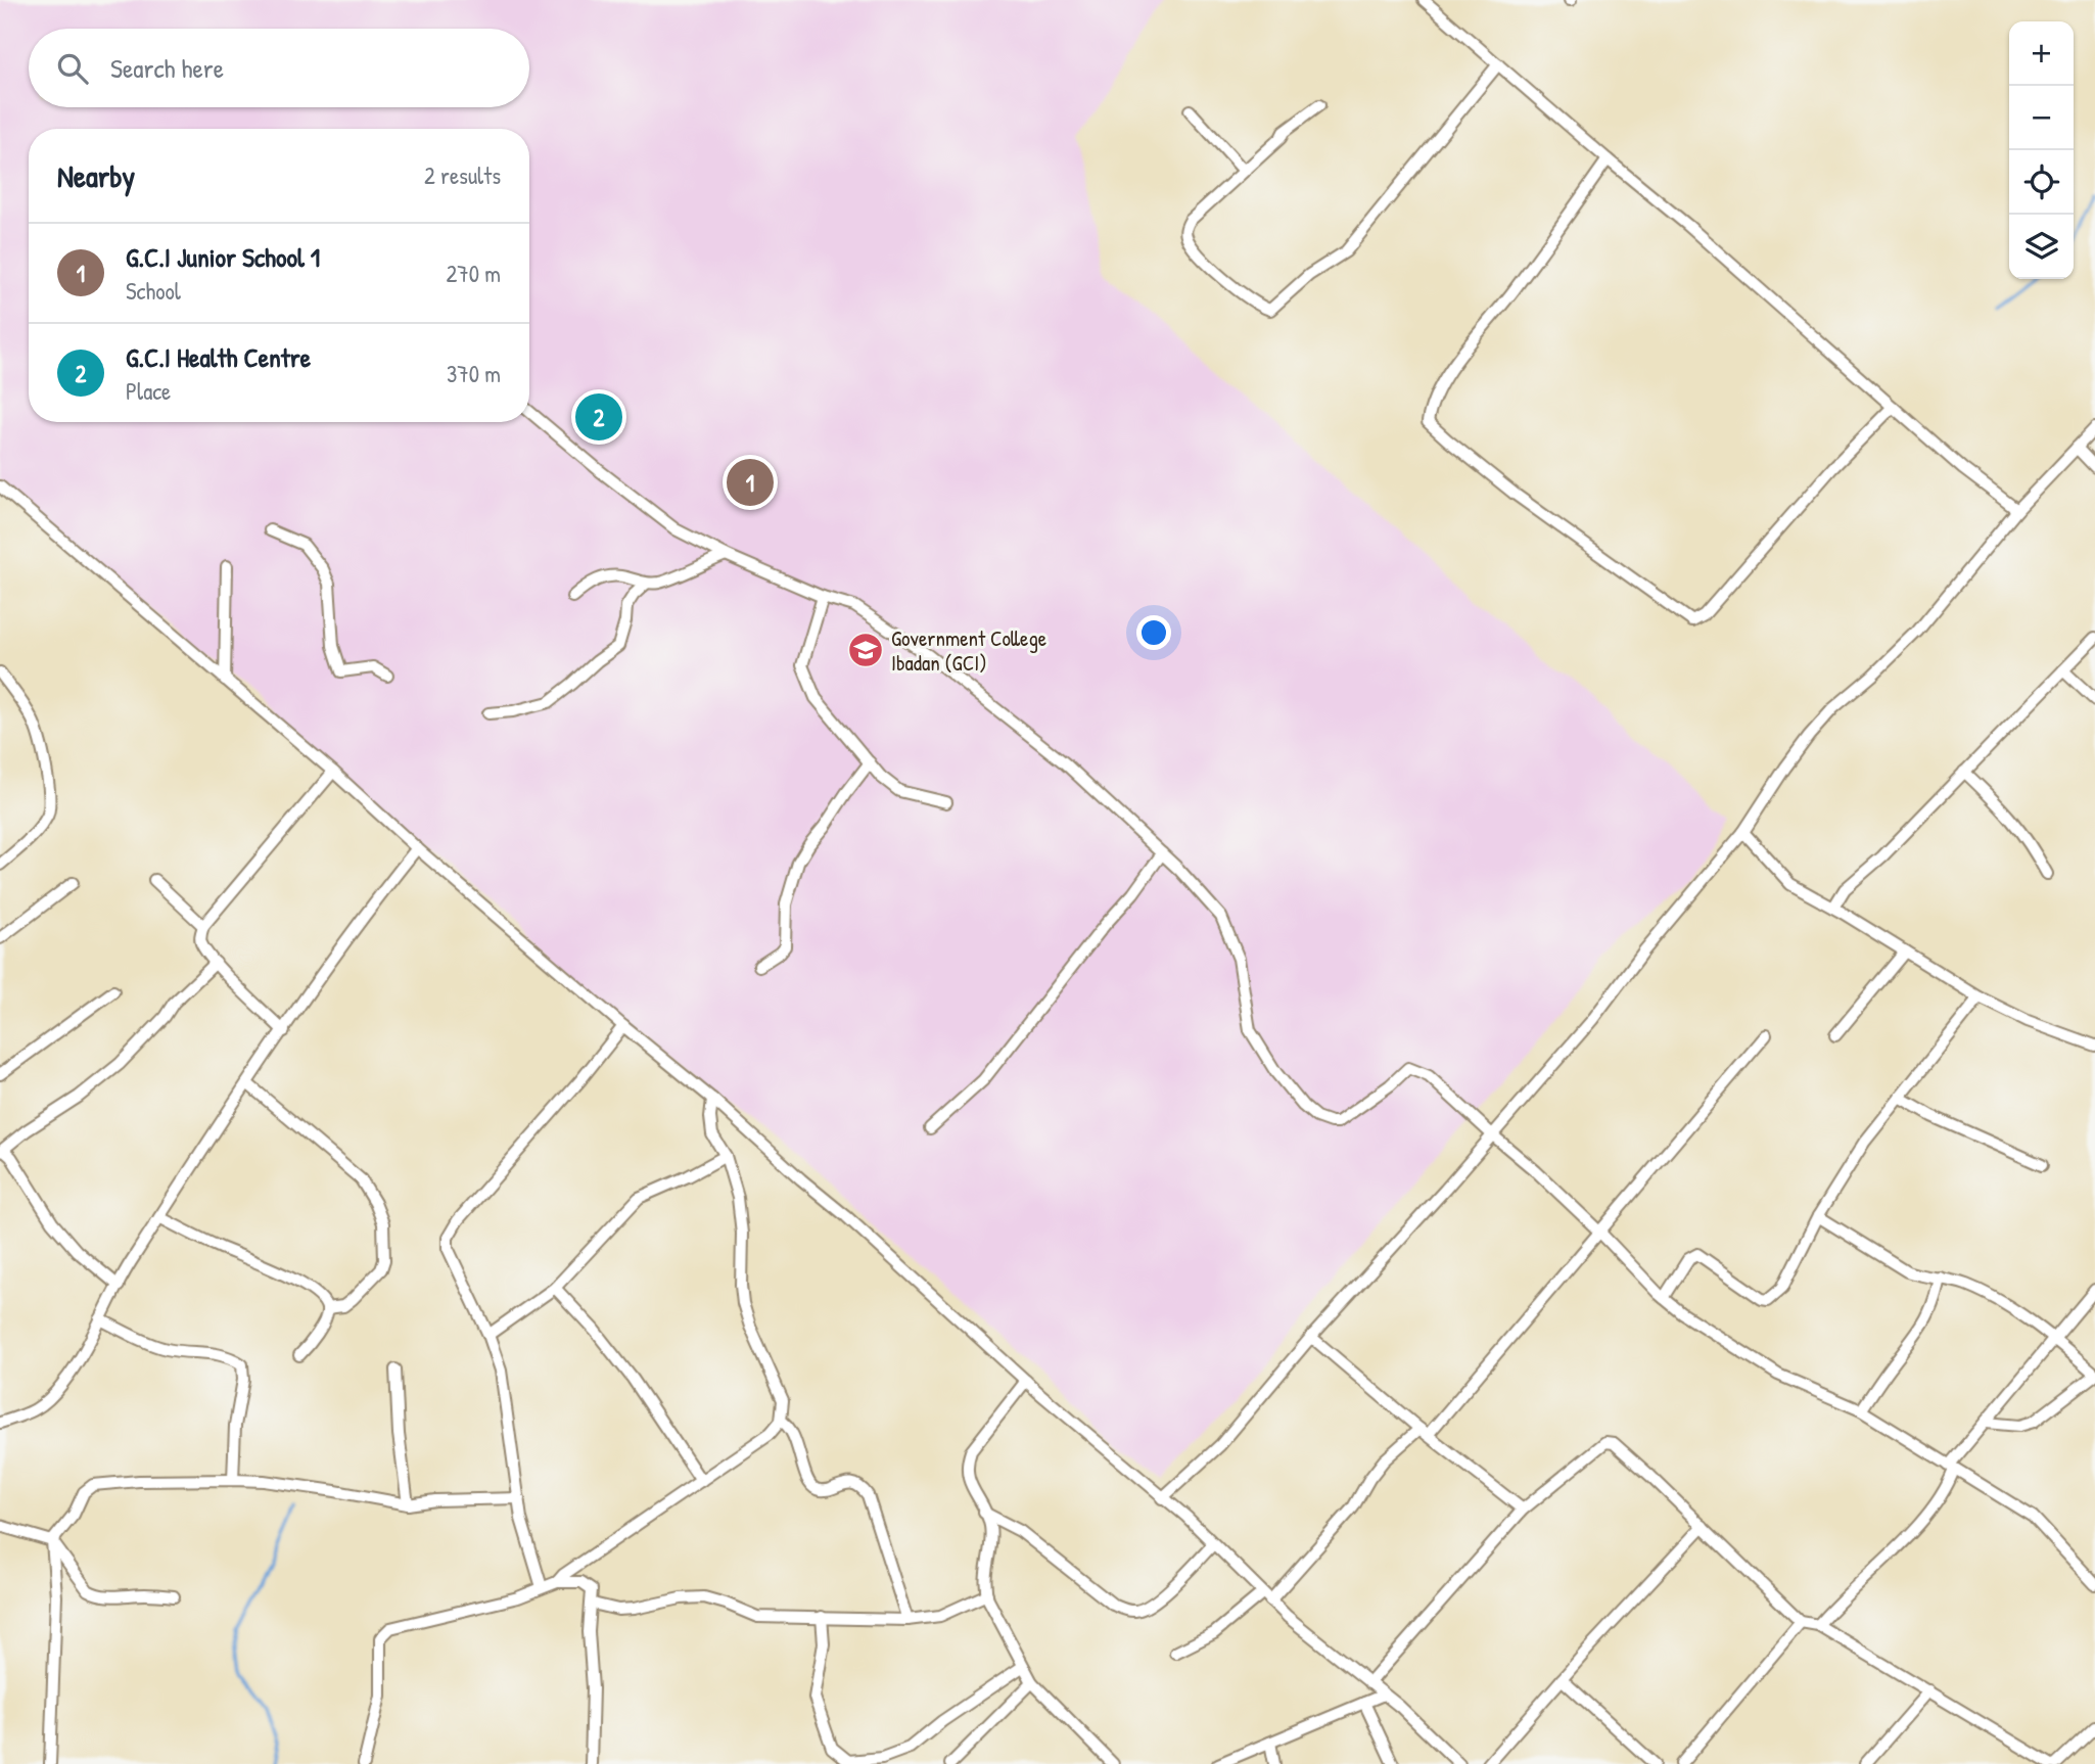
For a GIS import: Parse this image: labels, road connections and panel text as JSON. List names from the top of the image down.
{
  "places": {
    "school or university": ["Government College Ibadan (GCI)"]
  },
  "page": {
    "map_buttons": ["+", "−"],
    "search": "Search here",
    "heading": ["Nearby", "2 results"],
    "list": [
      {
        "mark": "1",
        "name": "G.C.I Junior School 1",
        "note": "School",
        "value": "270 m"
      },
      {
        "mark": "2",
        "name": "G.C.I Health Centre",
        "note": "Place",
        "value": "370 m"
      }
    ],
    "pins": ["2", "1"]
  }
}
